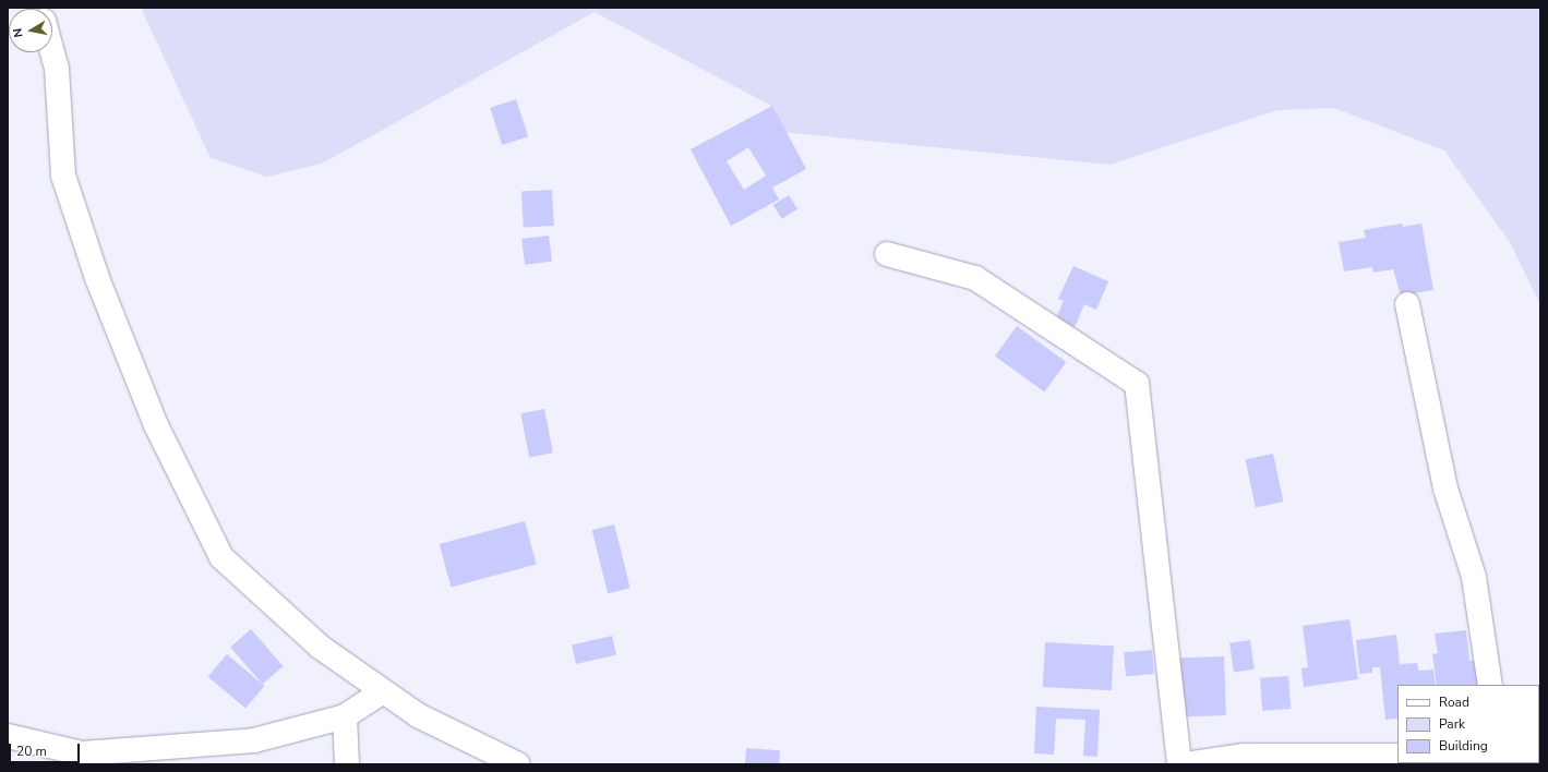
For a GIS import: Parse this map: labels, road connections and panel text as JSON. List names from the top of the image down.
{
  "legend": ["Road", "Park", "Building"],
  "scale_bar": "20 m",
  "north": "left"
}
